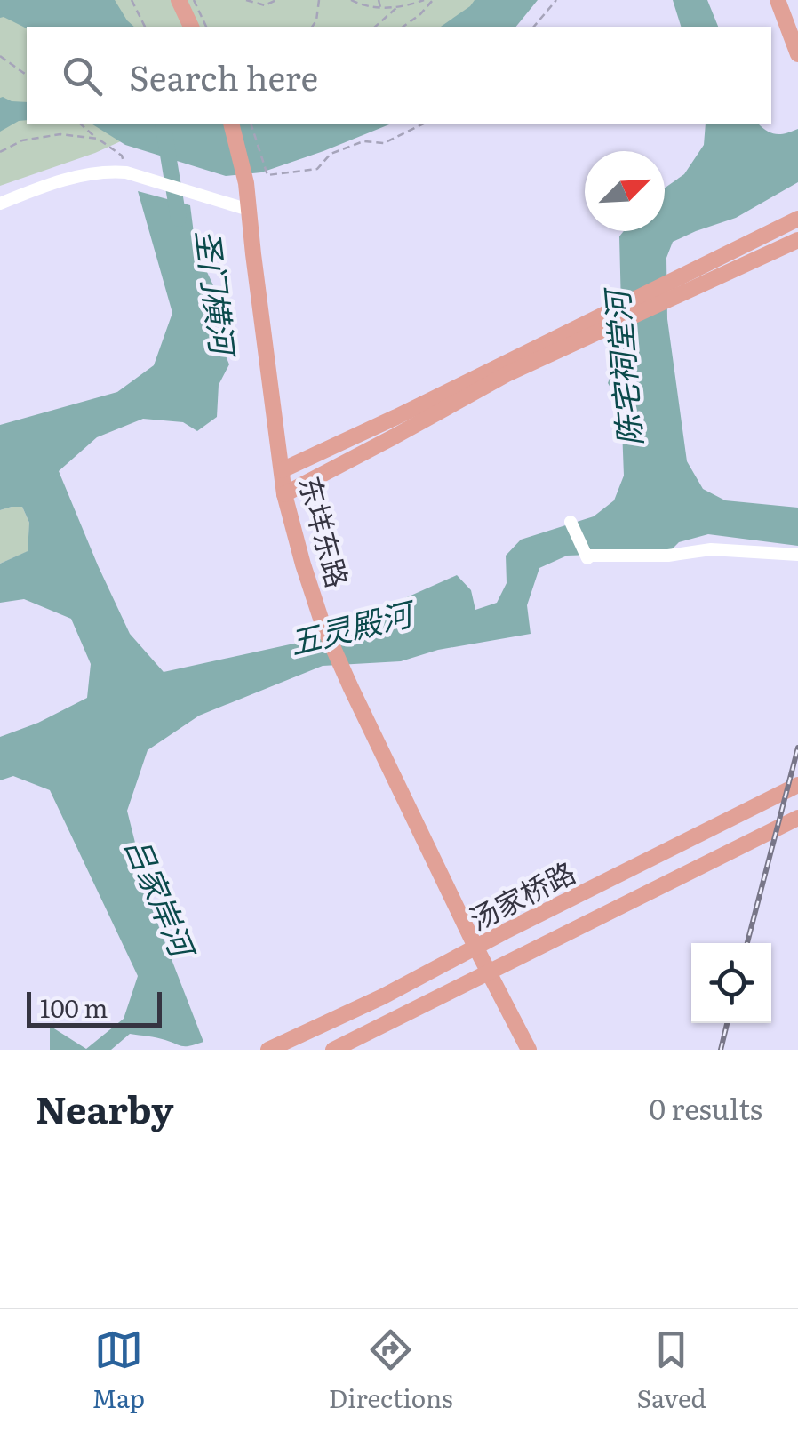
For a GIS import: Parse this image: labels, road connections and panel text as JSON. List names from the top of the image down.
{
  "streets": {
    "main road": ["东垟东路", "汤家桥路"]
  },
  "crossings": [
    ["东垟东路", "汤家桥路"]
  ],
  "water": [
    "圣门横河",
    "陈宅祠堂河",
    "五灵殿河",
    "吕家岸河"
  ],
  "scale_bar": "100 m",
  "north": "top right",
  "page": {
    "search": "Search here",
    "scale": "100 m",
    "heading": ["Nearby", "0 results"],
    "nav": ["Map", "Directions", "Saved"]
  }
}
